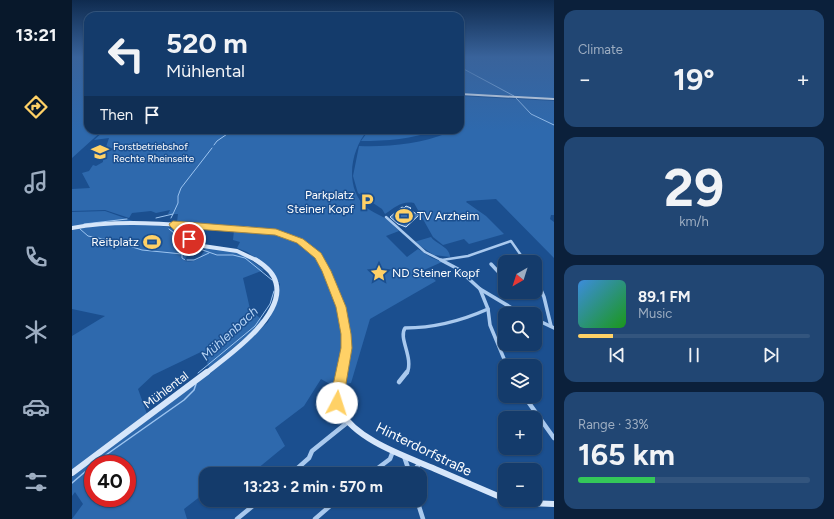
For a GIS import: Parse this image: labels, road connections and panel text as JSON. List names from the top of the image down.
{
  "streets": {
    "street": ["Mühlental", "Hinterdorfstraße"]
  },
  "crossings": [
    ["Mühlental", "Hinterdorfstraße"]
  ],
  "water": ["Mühlenbach"],
  "places": {
    "school or university": ["Forstbetriebshof Rechte Rheinseite"],
    "parking": ["Parkplatz Steiner Kopf"],
    "sports": ["TV Arzheim", "Reitplatz"],
    "place": ["ND Steiner Kopf"]
  },
  "north": "bottom left",
  "page": {
    "tabs": "13:21",
    "tile": [
      "Climate",
      ["29", "km/h"],
      ["Range · 33%", "165 km"]
    ],
    "turn": ["520 m", "Mühlental"],
    "heat": ["−", "19°", "+"],
    "then": "Then",
    "map_buttons": ["+", "−"],
    "song": ["89.1 FM", "Music"],
    "limit": "40",
    "trip": "13:23 · 2 min · 570 m"
  }
}
